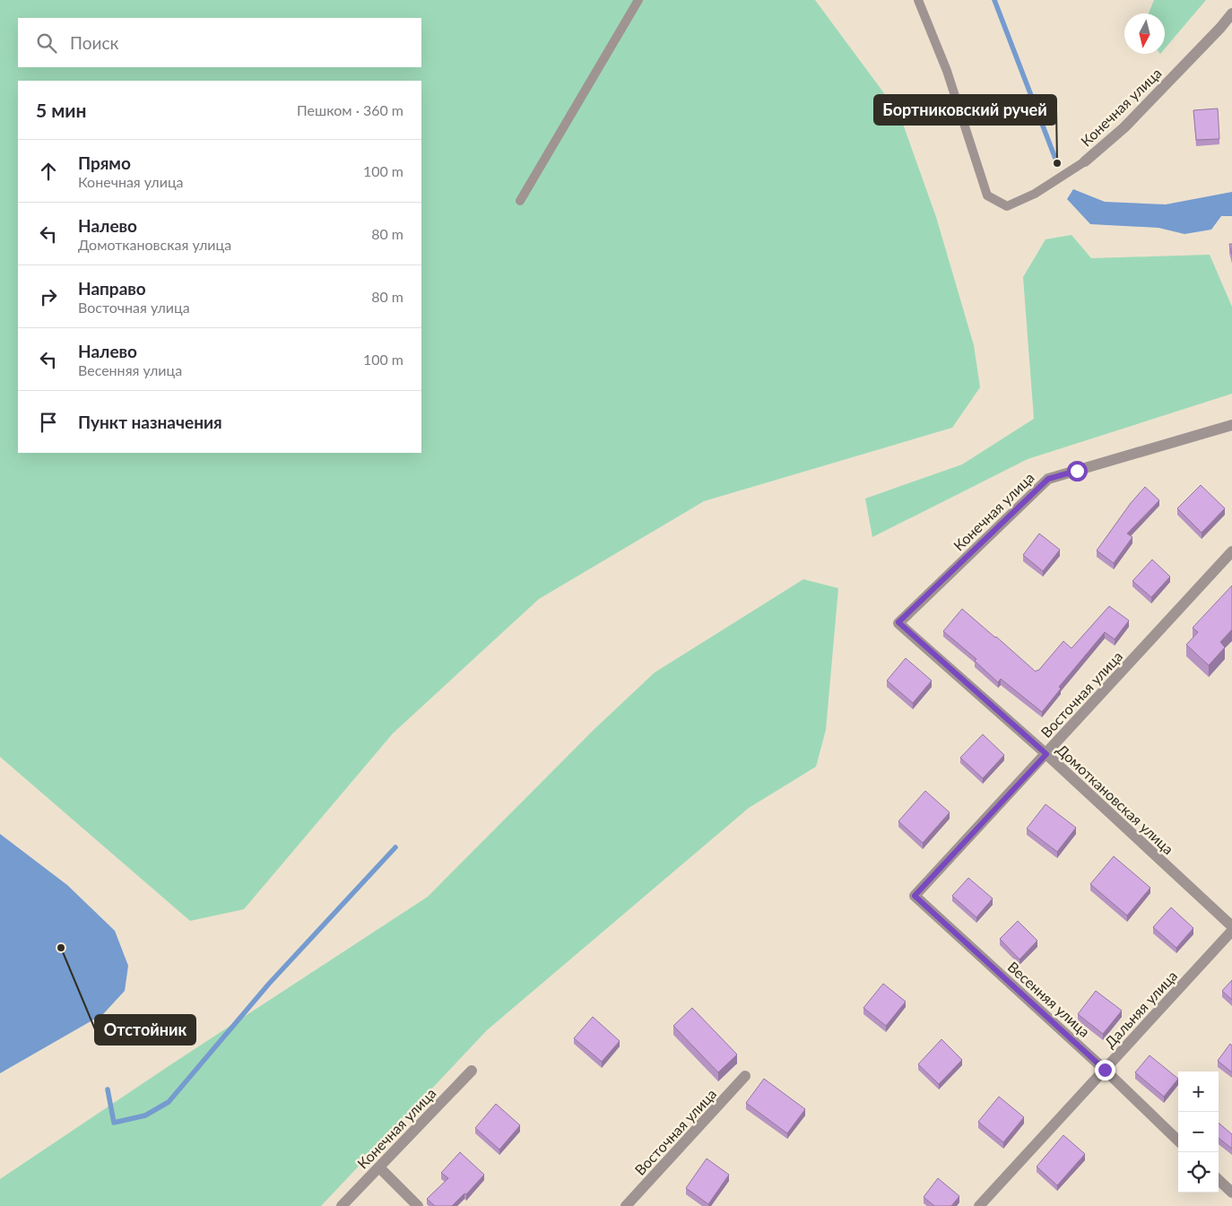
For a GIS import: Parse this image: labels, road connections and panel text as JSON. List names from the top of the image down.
{
  "streets": {
    "street": [
      "Конечная улица",
      "Восточная улица",
      "Домоткановская улица",
      "Весенняя улица",
      "Дальняя улица"
    ]
  },
  "crossings": [
    ["Конечная улица", "Домоткановская улица"],
    ["Восточная улица", "Домоткановская улица"],
    ["Восточная улица", "Весенняя улица"],
    ["Весенняя улица", "Дальняя улица"]
  ],
  "places": ["Бортниковский ручей", "Отстойник"],
  "north": "bottom",
  "page": {
    "search": "Поиск",
    "heading": ["5 мин", "Пешком · 360 m"],
    "list": [
      ["Прямо", "Конечная улица", "100 m"],
      ["Налево", "Домоткановская улица", "80 m"],
      ["Направо", "Восточная улица", "80 m"],
      ["Налево", "Весенняя улица", "100 m"],
      "Пункт назначения"
    ],
    "map_buttons": ["+", "−"]
  }
}
